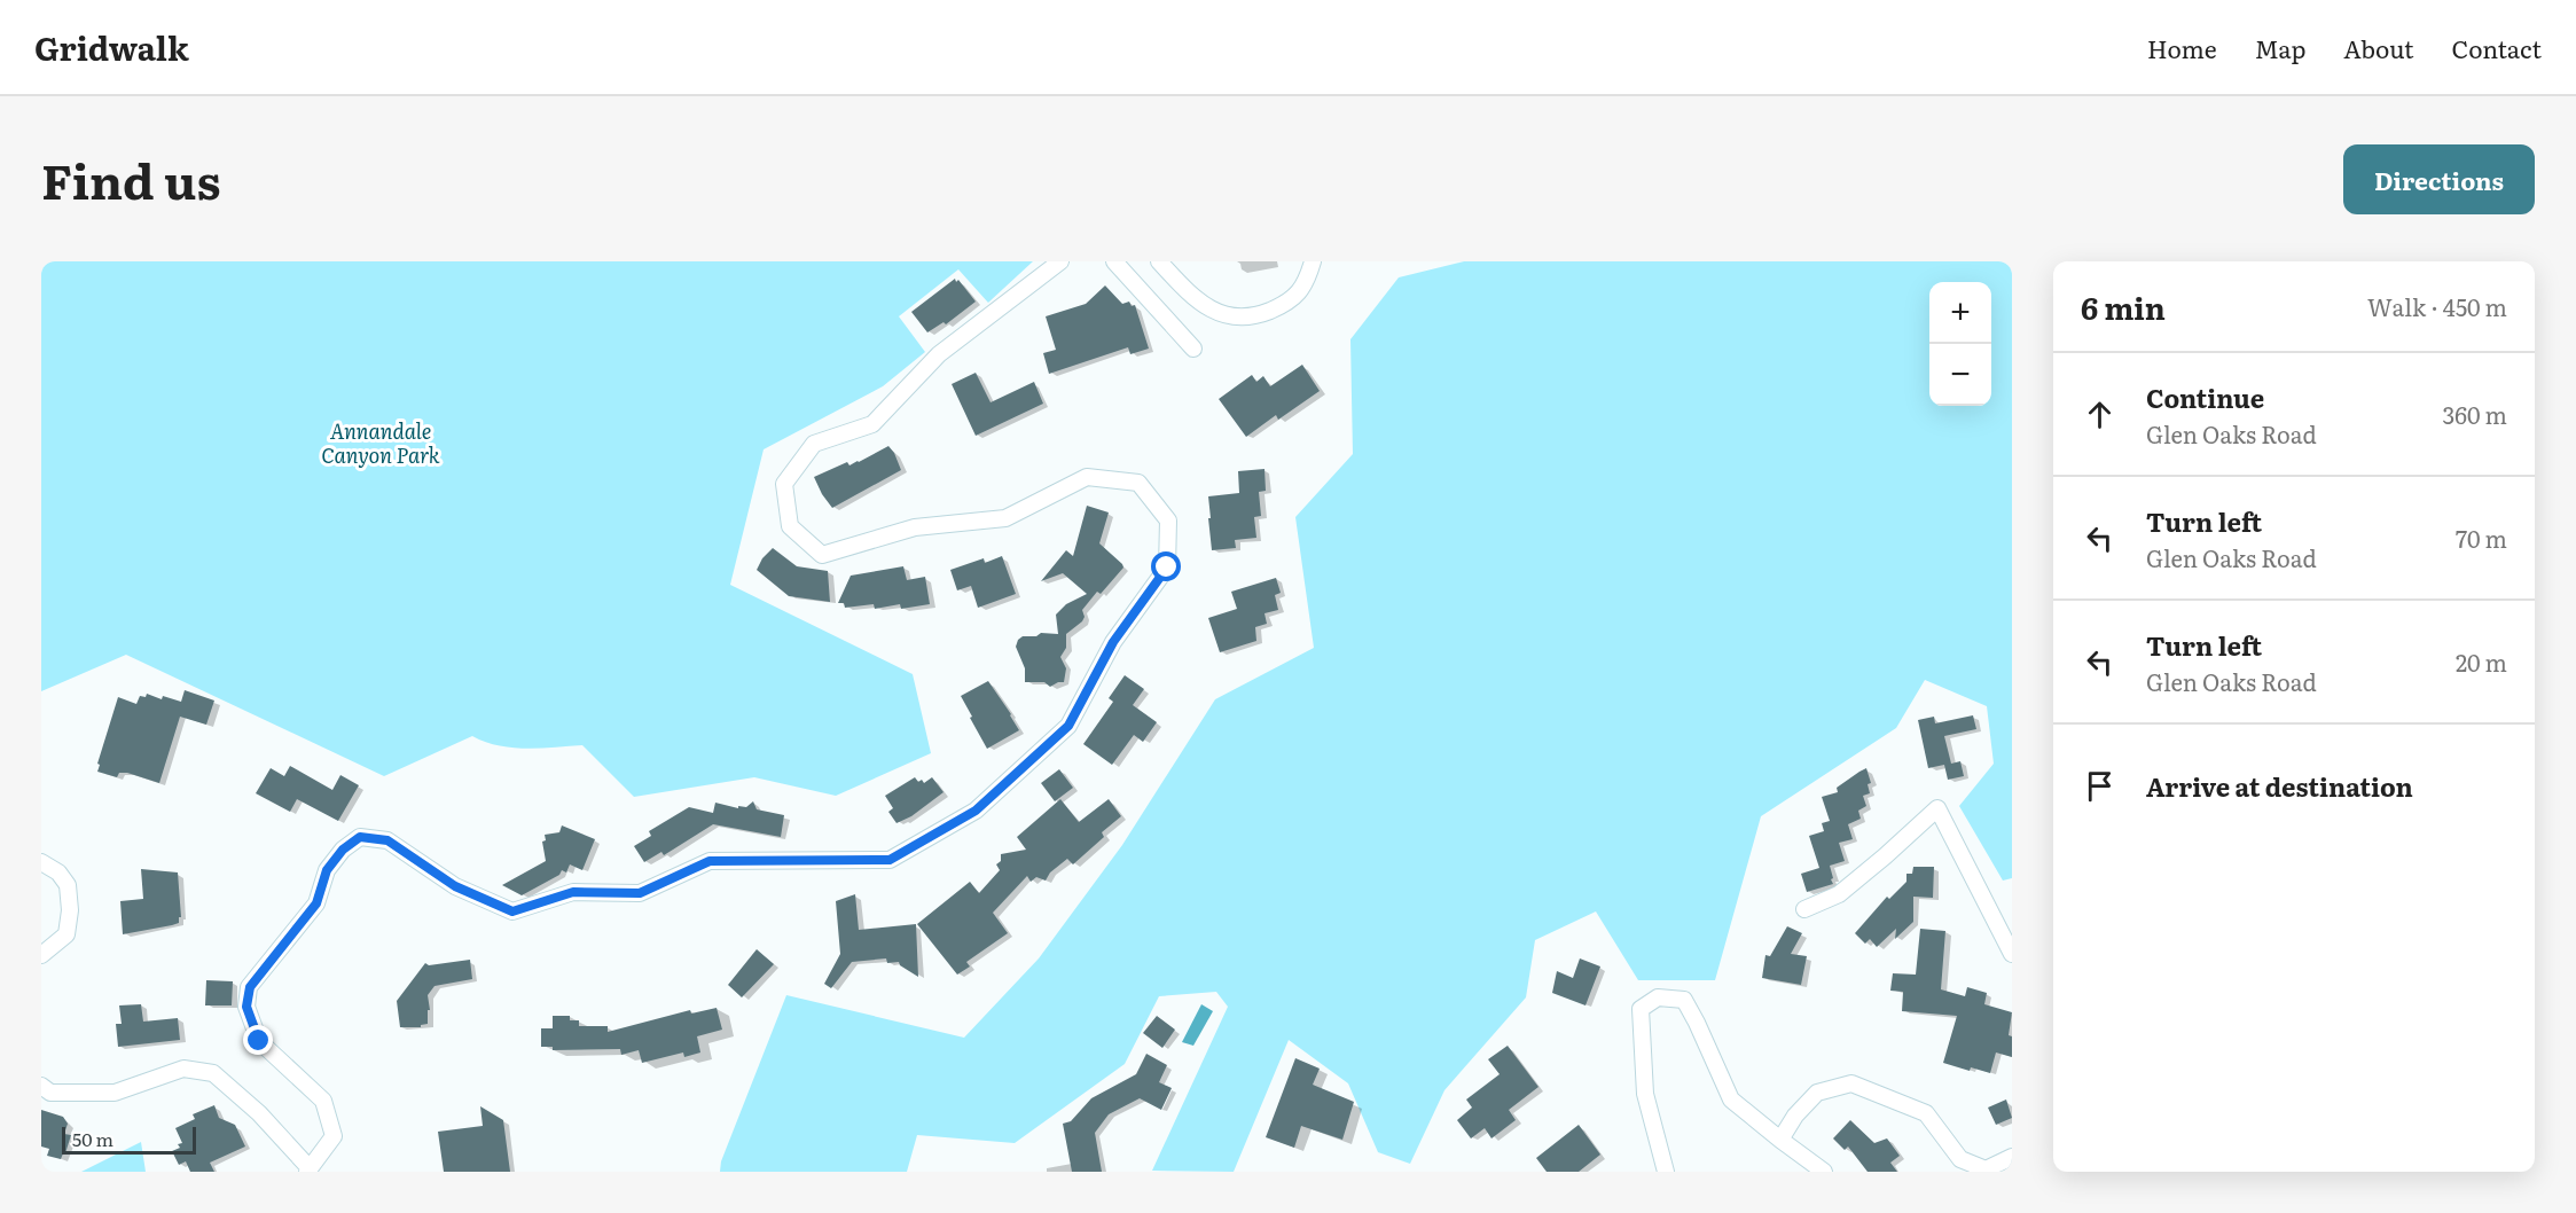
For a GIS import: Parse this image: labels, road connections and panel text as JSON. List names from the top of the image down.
{
  "parks": ["Annandale Canyon Park"],
  "scale_bar": "50 m",
  "page": {
    "header": "Gridwalk",
    "nav": [
      "Home",
      "Map",
      "About",
      "Contact"
    ],
    "title": "Find us",
    "buttons": "Directions",
    "heading": ["6 min", "Walk · 450 m"],
    "map_buttons": ["+", "−"],
    "list": [
      ["Continue", "Glen Oaks Road", "360 m"],
      ["Turn left", "Glen Oaks Road", "70 m"],
      ["Turn left", "Glen Oaks Road", "20 m"],
      "Arrive at destination"
    ],
    "scale": "50 m"
  }
}
